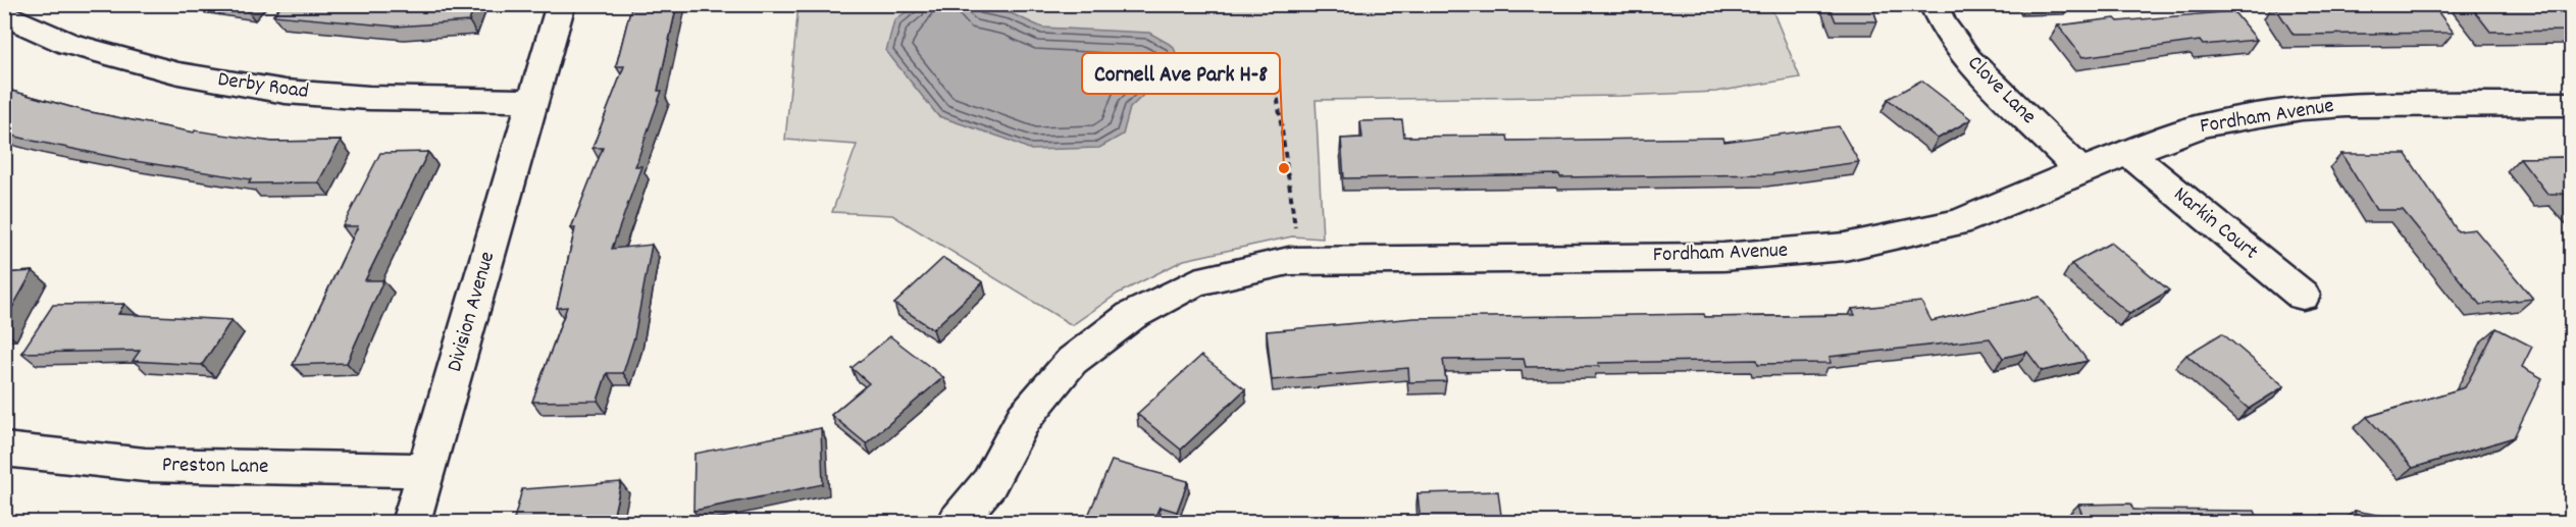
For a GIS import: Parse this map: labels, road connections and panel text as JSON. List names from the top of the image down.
{
  "streets": {
    "street": [
      "Derby Road",
      "Clove Lane",
      "Fordham Avenue",
      "Narkin Court",
      "Division Avenue",
      "Preston Lane"
    ]
  },
  "crossings": [
    ["Derby Road", "Division Avenue"],
    ["Clove Lane", "Fordham Avenue"],
    ["Fordham Avenue", "Narkin Court"],
    ["Division Avenue", "Preston Lane"]
  ],
  "places": ["Cornell Ave Park H-8"]
}
